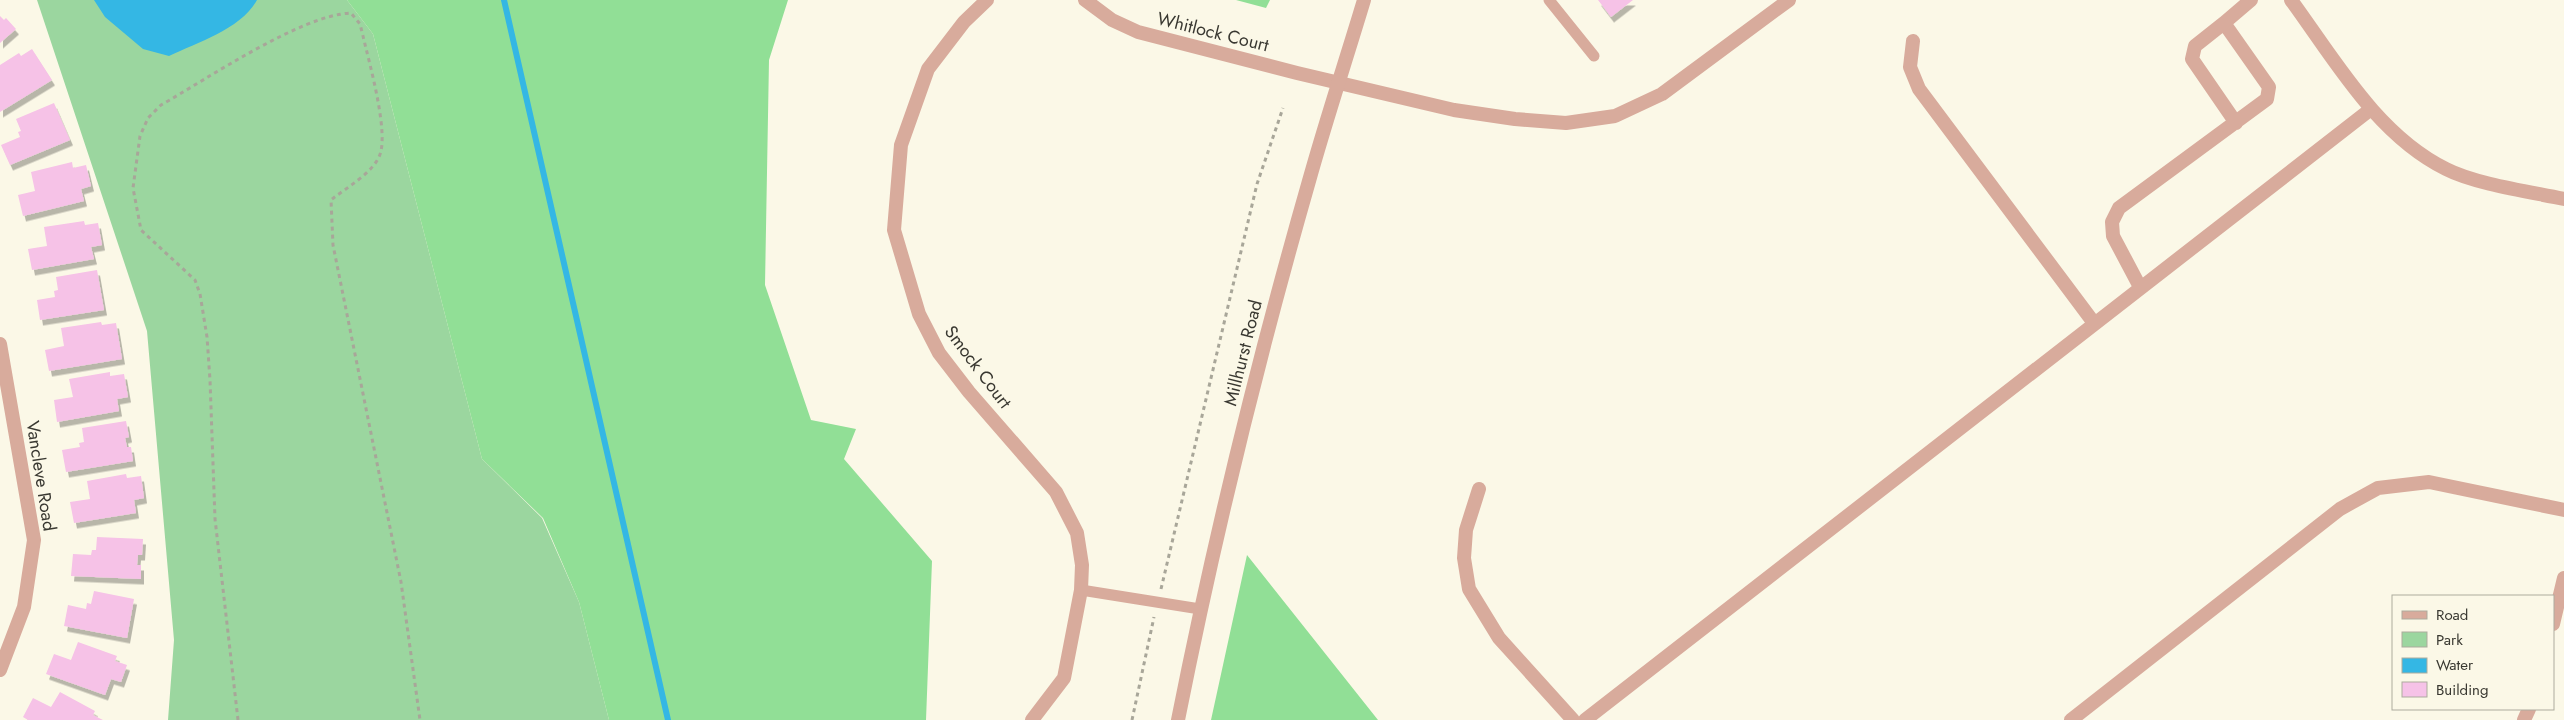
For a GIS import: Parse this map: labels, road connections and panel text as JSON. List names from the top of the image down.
{
  "streets": {
    "street": [
      "Whitlock Court",
      "Millhurst Road",
      "Smock Court",
      "Vancleve Road"
    ]
  },
  "crossings": [
    ["Whitlock Court", "Millhurst Road"]
  ],
  "legend": [
    "Road",
    "Park",
    "Water",
    "Building"
  ]
}
